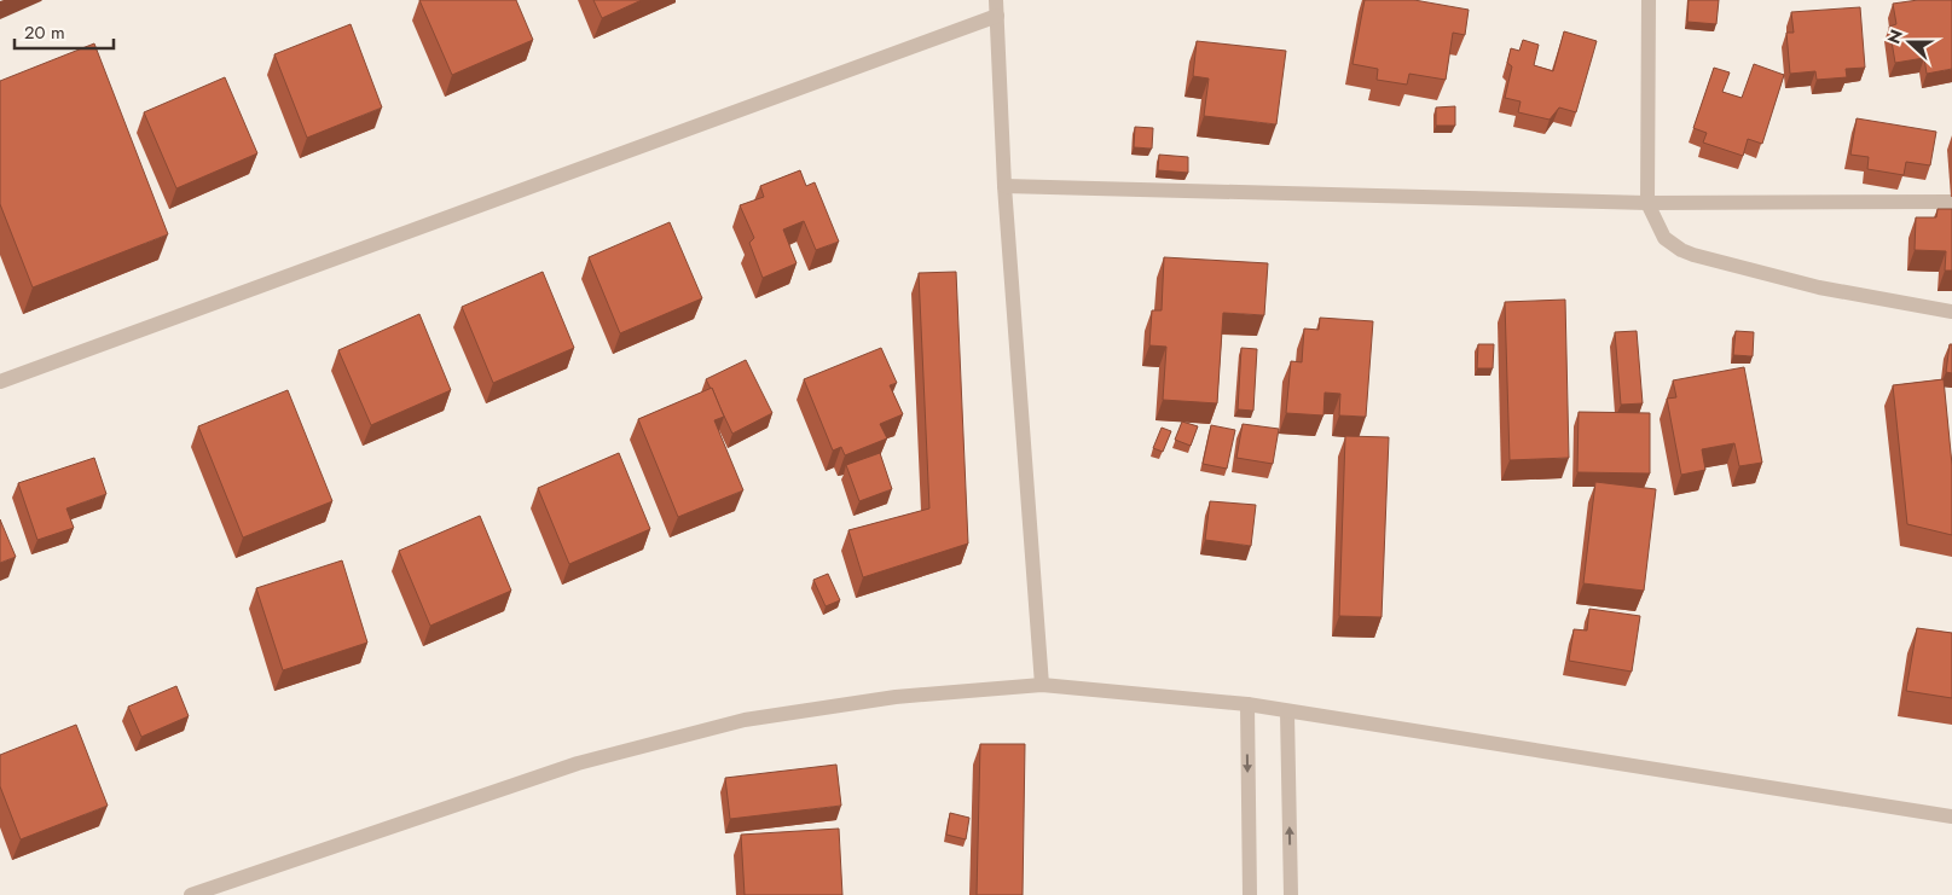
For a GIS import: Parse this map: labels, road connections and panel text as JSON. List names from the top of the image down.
{
  "scale_bar": "20 m",
  "north": "left"
}
